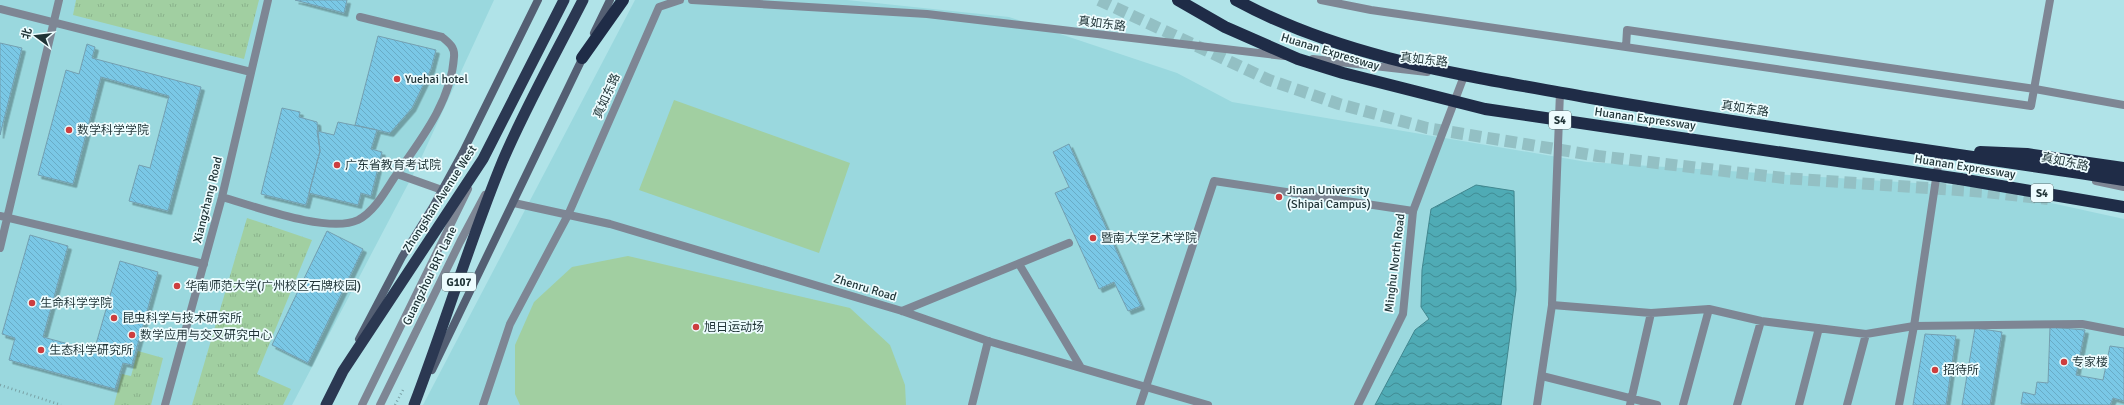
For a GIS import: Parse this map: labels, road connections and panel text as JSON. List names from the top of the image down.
{
  "streets": {
    "highway": [
      "Huanan Expressway",
      "S4",
      "Zhongshan Avenue West",
      "G107"
    ],
    "street": [
      "真如东路",
      "Xiangzhang Road",
      "Minghu North Road",
      "Guangzhou BRT Lane",
      "Zhenru Road"
    ]
  },
  "crossings": [
    ["真如东路", "Minghu North Road"],
    ["真如东路", "Zhenru Road"],
    ["Zhongshan Avenue West", "Guangzhou BRT Lane"],
    ["Guangzhou BRT Lane", "G107"]
  ],
  "places": [
    "Yuehai hotel",
    "数学科学学院",
    "广东省教育考试院",
    "Jinan University (Shipai Campus)",
    "暨南大学艺术学院",
    "华南师范大学(广州校区石牌校园)",
    "生命科学学院",
    "昆虫科学与技术研究所",
    "旭日运动场",
    "数学应用与交叉研究中心",
    "生态科学研究所",
    "专家楼",
    "招待所"
  ],
  "north": "left"
}
